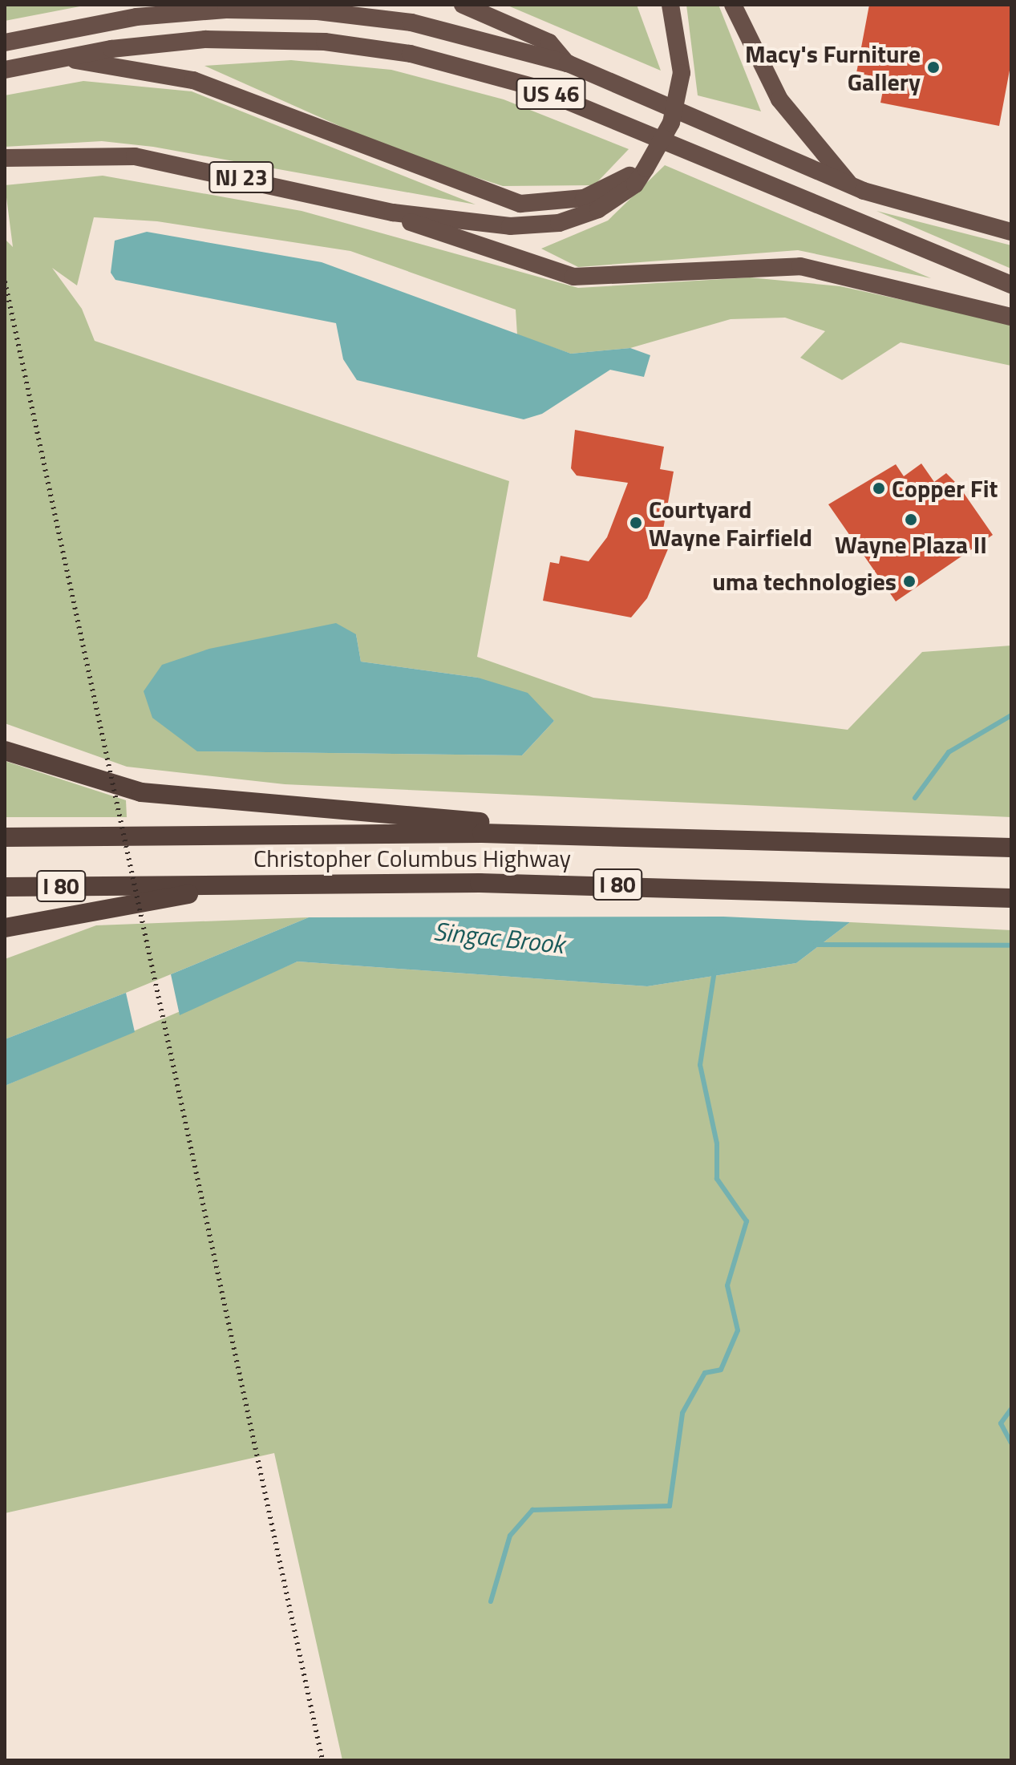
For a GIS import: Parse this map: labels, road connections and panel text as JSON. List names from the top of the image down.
{
  "streets": {
    "highway": [
      "US 46",
      "NJ 23",
      "Christopher Columbus Highway",
      "I 80"
    ]
  },
  "water": ["Singac Brook"],
  "places": [
    "Macy's Furniture Gallery",
    "Copper Fit",
    "Wayne Plaza II",
    "Courtyard Wayne Fairfield",
    "uma technologies"
  ]
}
